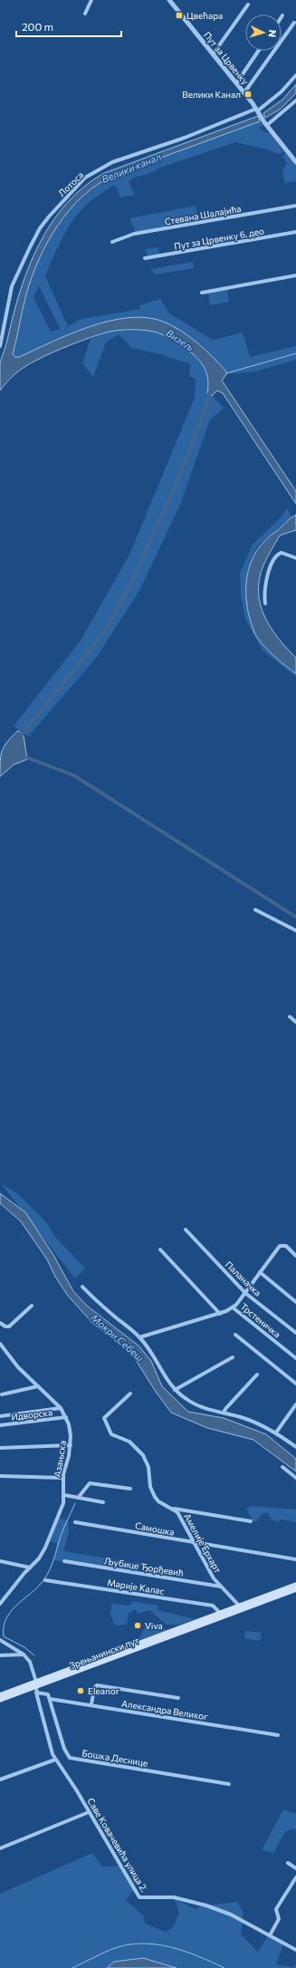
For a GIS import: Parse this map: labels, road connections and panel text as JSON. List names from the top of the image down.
{
  "streets": {
    "main road": ["Зрењанински пут"],
    "street": [
      "Пут за Црвенку",
      "Лотоса",
      "Стевана Шалајића",
      "Пут за Црвенку 6. део",
      "Паланачка",
      "Трстеничка",
      "Идворска",
      "Азањска",
      "Самошка",
      "Амелије Ерхарт",
      "Љубице Ђорђевић",
      "Марије Калас",
      "Александра Великог",
      "Бошка Деснице",
      "Саве Ковачевића улица 2."
    ]
  },
  "crossings": [
    ["Пут за Црвенку", "Лотоса"],
    ["Идворска", "Азањска"],
    ["Самошка", "Амелије Ерхарт"],
    ["Амелије Ерхарт", "Љубице Ђорђевић"],
    ["Амелије Ерхарт", "Зрењанински пут"],
    ["Марије Калас", "Зрењанински пут"],
    ["Зрењанински пут", "Саве Ковачевића улица 2."],
    ["Александра Великог", "Бошка Деснице"]
  ],
  "water": ["Велики канал", "Визељ", "Мокри Себеш"],
  "places": {
    "transit": ["Цвећара", "Велики Канал"],
    "other": ["Viva", "Eleanor"]
  },
  "scale_bar": "200 m",
  "north": "right"
}
